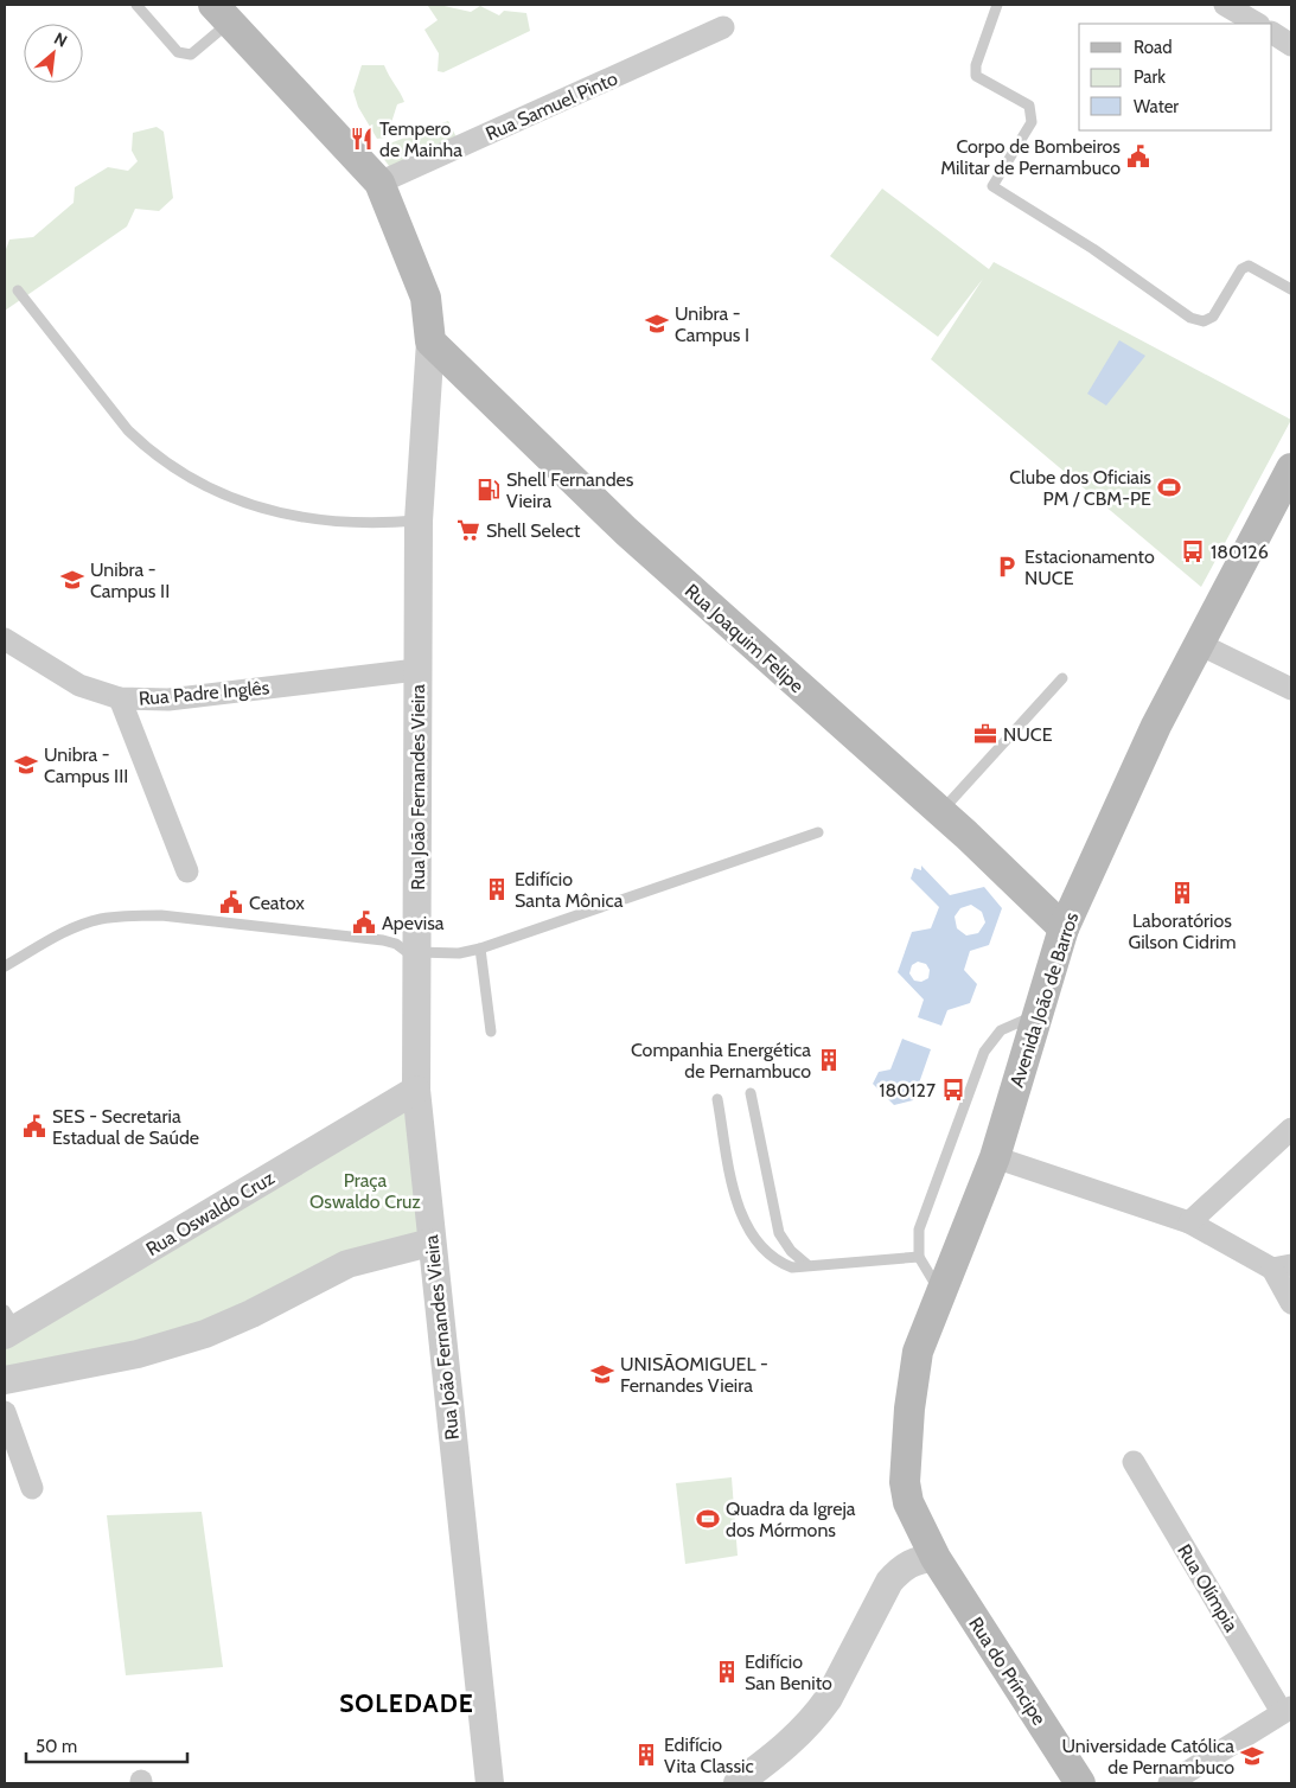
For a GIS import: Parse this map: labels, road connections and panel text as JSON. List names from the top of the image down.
{
  "streets": {
    "main road": [
      "Rua Joaquim Felipe",
      "Rua João Fernandes Vieira",
      "Avenida João de Barros",
      "Rua do Príncipe"
    ],
    "street": [
      "Rua Samuel Pinto",
      "Rua Padre Inglês",
      "Rua Oswaldo Cruz",
      "Rua Olímpia"
    ]
  },
  "crossings": [
    ["Rua Samuel Pinto", "Rua João Fernandes Vieira"],
    ["Rua Joaquim Felipe", "Rua João Fernandes Vieira"],
    ["Rua Joaquim Felipe", "Avenida João de Barros"],
    ["Rua Padre Inglês", "Rua João Fernandes Vieira"],
    ["Rua João Fernandes Vieira", "Rua Oswaldo Cruz"],
    ["Avenida João de Barros", "Rua do Príncipe"]
  ],
  "districts": ["SOLEDADE"],
  "parks": ["Praça Oswaldo Cruz"],
  "places": {
    "restaurant": ["Tempero de Mainha"],
    "public building": [
      "Corpo de Bombeiros Militar de Pernambuco",
      "Ceatox",
      "Apevisa",
      "SES - Secretaria Estadual de Saúde"
    ],
    "school or university": [
      "Unibra - Campus I",
      "Unibra - Campus II",
      "Unibra - Campus III",
      "UNISÃOMIGUEL - Fernandes Vieira",
      "Universidade Católica de Pernambuco"
    ],
    "sports": ["Clube dos Oficiais PM / CBM-PE", "Quadra da Igreja dos Mórmons"],
    "fuel station": ["Shell Fernandes Vieira"],
    "supermarket": ["Shell Select"],
    "bus stop": ["180126", "180127"],
    "parking": ["Estacionamento NUCE"],
    "office": ["NUCE"],
    "building": [
      "Edifício Santa Mônica",
      "Laboratórios Gilson Cidrim",
      "Companhia Energética de Pernambuco",
      "Edifício San Benito",
      "Edifício Vita Classic"
    ]
  },
  "legend": ["Road", "Park", "Water"],
  "scale_bar": "50 m",
  "north": "top right"
}
